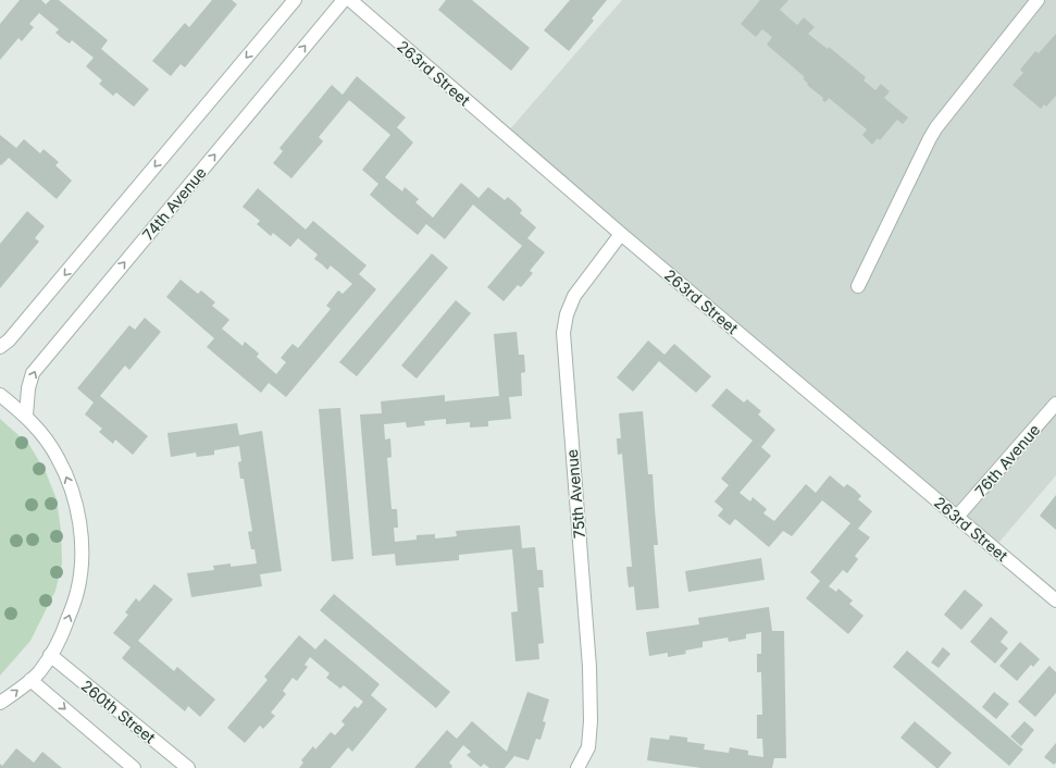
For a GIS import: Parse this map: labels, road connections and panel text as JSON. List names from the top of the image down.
{
  "streets": {
    "street": [
      "263rd Street",
      "74th Avenue",
      "76th Avenue",
      "75th Avenue",
      "260th Street"
    ]
  },
  "crossings": [
    ["263rd Street", "76th Avenue"],
    ["263rd Street", "75th Avenue"]
  ]
}
